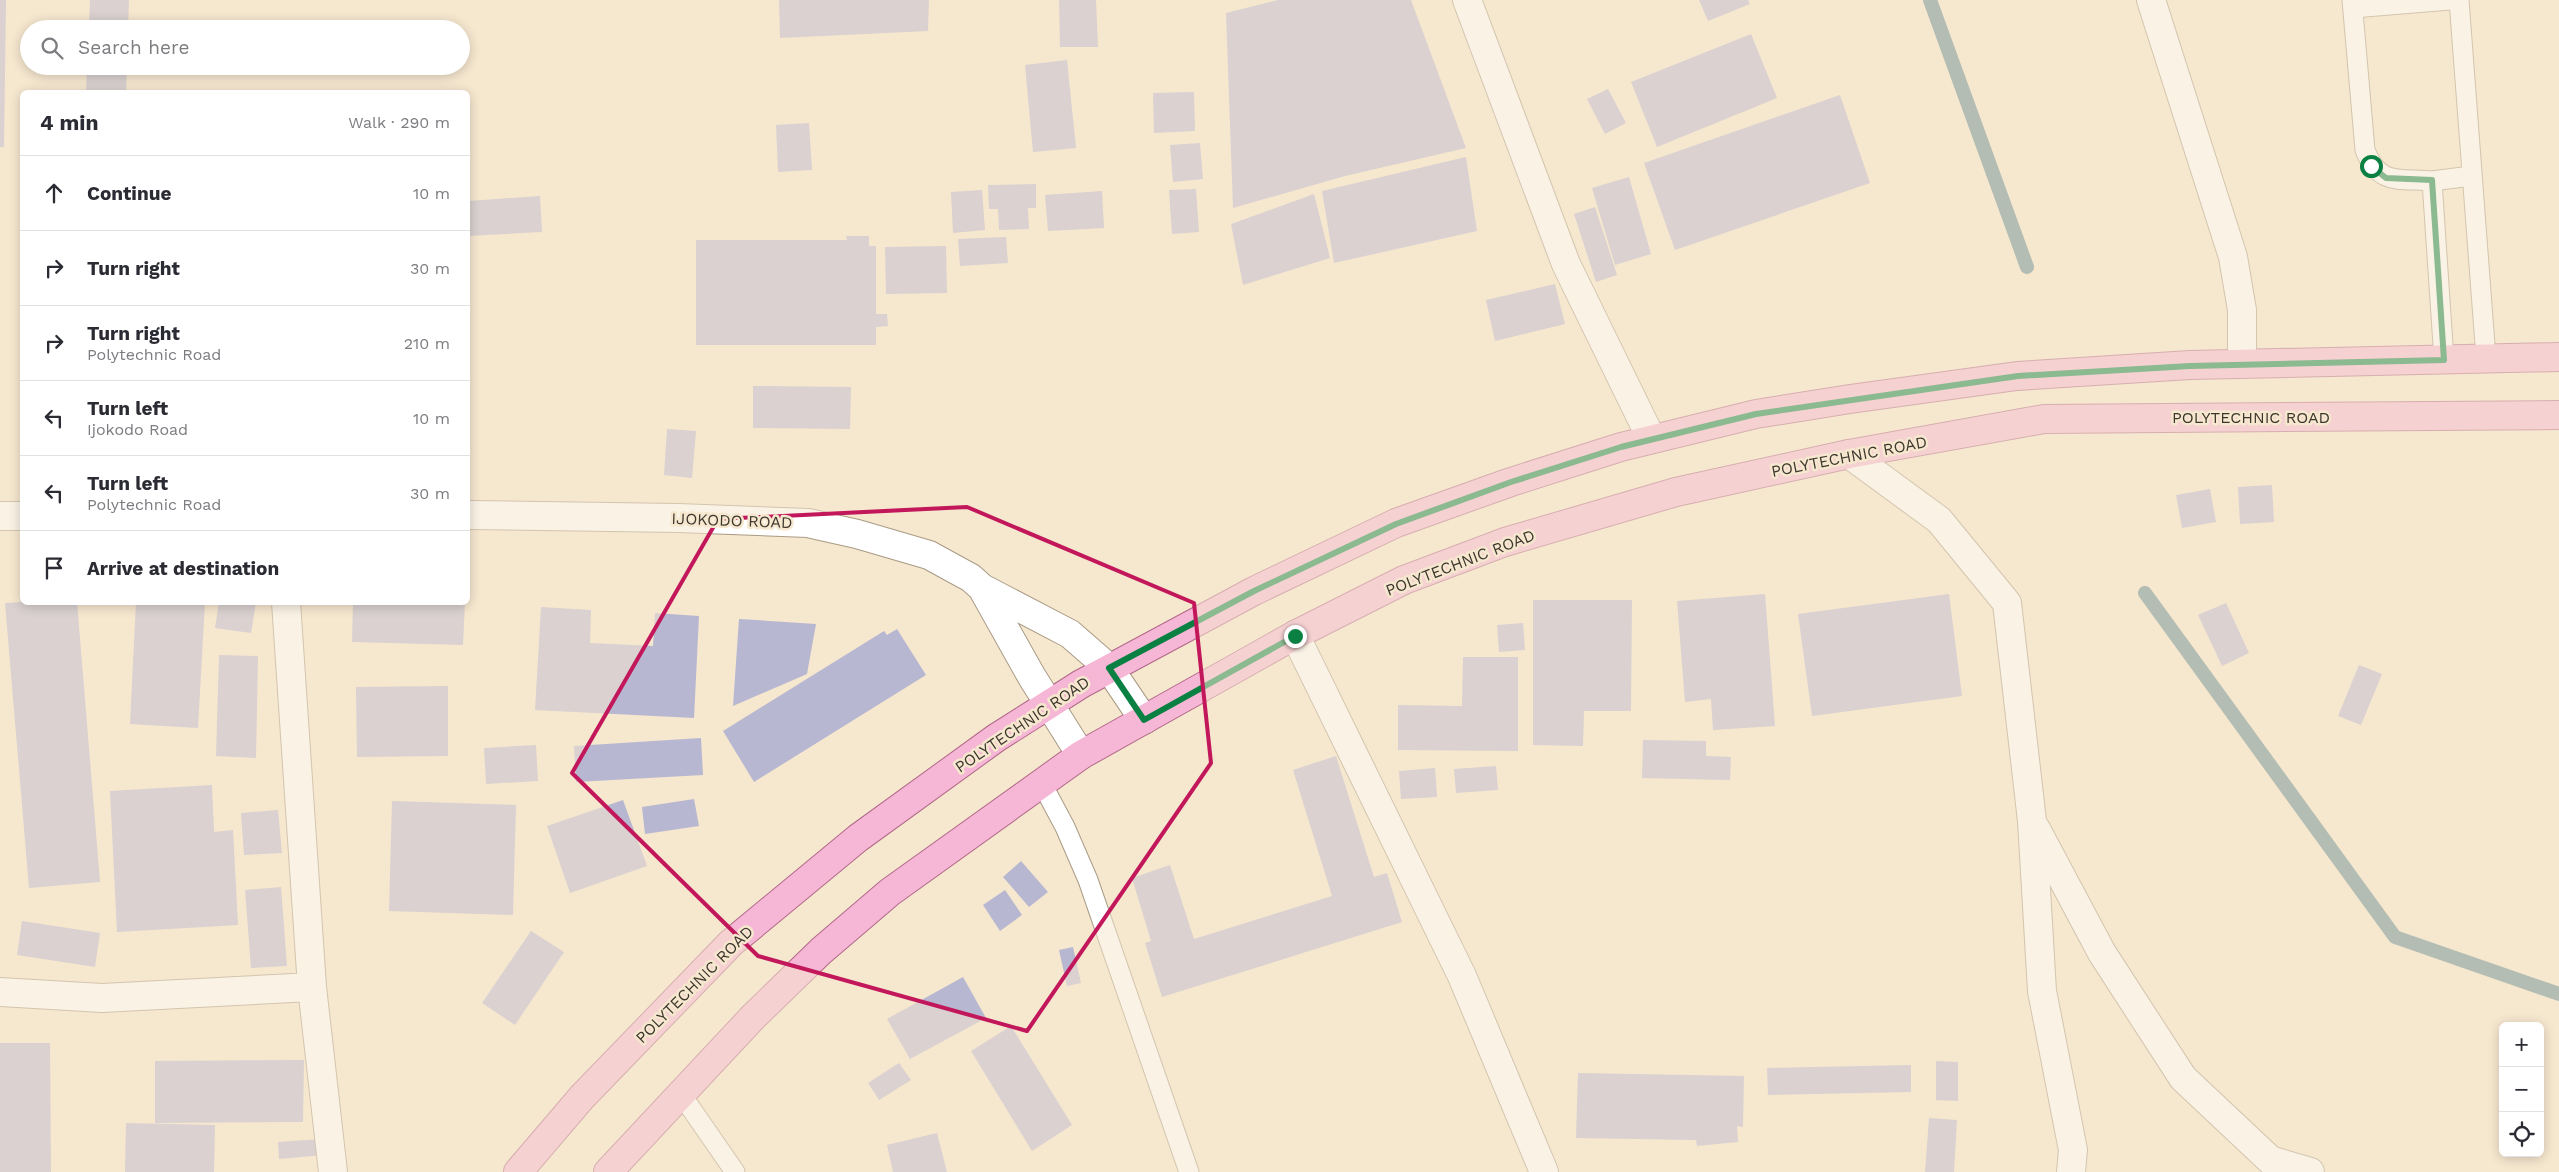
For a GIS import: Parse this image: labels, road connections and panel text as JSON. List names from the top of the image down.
{
  "streets": {
    "main road": ["POLYTECHNIC ROAD"],
    "street": ["IJOKODO ROAD"]
  },
  "crossings": [
    ["POLYTECHNIC ROAD", "IJOKODO ROAD"]
  ],
  "page": {
    "search": "Search here",
    "heading": ["4 min", "Walk · 290 m"],
    "list": [
      ["Continue", "10 m"],
      ["Turn right", "30 m"],
      ["Turn right", "Polytechnic Road", "210 m"],
      ["Turn left", "Ijokodo Road", "10 m"],
      ["Turn left", "Polytechnic Road", "30 m"],
      "Arrive at destination"
    ],
    "map_buttons": ["+", "−"]
  }
}
